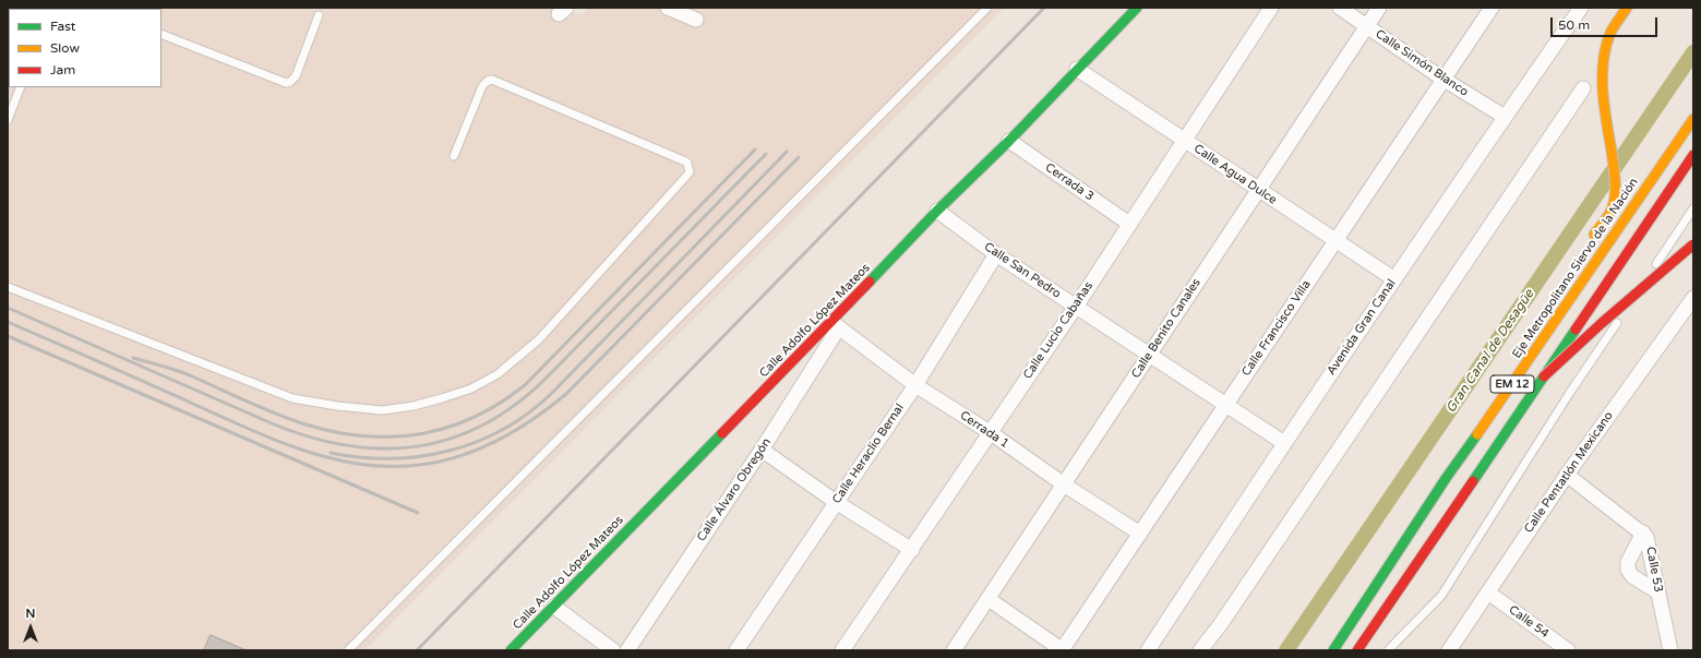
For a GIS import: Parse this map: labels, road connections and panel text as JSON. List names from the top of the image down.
{
  "streets": {
    "main road": ["Eje Metropolitano Siervo de la Nación", "Calle Adolfo López Mateos", "EM 12"],
    "street": [
      "Calle Simón Blanco",
      "Calle Agua Dulce",
      "Cerrada 3",
      "Calle San Pedro",
      "Avenida Gran Canal",
      "Calle Benito Canales",
      "Calle Francisco Villa",
      "Calle Lucio Cabañas",
      "Cerrada 1",
      "Calle Heraclio Bernal",
      "Calle Pentatlón Mexicano",
      "Calle Álvaro Obregón",
      "Calle 53",
      "Calle 54"
    ]
  },
  "crossings": [
    ["Calle Simón Blanco", "Avenida Gran Canal"],
    ["Calle Simón Blanco", "Calle Benito Canales"],
    ["Calle Simón Blanco", "Calle Francisco Villa"],
    ["Calle Agua Dulce", "Calle Adolfo López Mateos"],
    ["Calle Agua Dulce", "Avenida Gran Canal"],
    ["Calle Agua Dulce", "Calle Benito Canales"],
    ["Calle Agua Dulce", "Calle Francisco Villa"],
    ["Calle Agua Dulce", "Calle Lucio Cabañas"],
    ["Cerrada 3", "Calle Adolfo López Mateos"],
    ["Cerrada 3", "Calle Lucio Cabañas"],
    ["Calle San Pedro", "Calle Adolfo López Mateos"],
    ["Calle San Pedro", "Avenida Gran Canal"],
    ["Calle San Pedro", "Calle Benito Canales"],
    ["Calle San Pedro", "Calle Francisco Villa"],
    ["Calle San Pedro", "Calle Lucio Cabañas"],
    ["Calle San Pedro", "Calle Heraclio Bernal"],
    ["Calle Adolfo López Mateos", "Cerrada 1"],
    ["Calle Adolfo López Mateos", "Calle Álvaro Obregón"],
    ["Calle Benito Canales", "Cerrada 1"],
    ["Calle Francisco Villa", "Cerrada 1"],
    ["Calle Lucio Cabañas", "Cerrada 1"],
    ["Cerrada 1", "Calle Heraclio Bernal"],
    ["Cerrada 1", "Calle Álvaro Obregón"],
    ["Calle Pentatlón Mexicano", "Calle 53"],
    ["Calle Pentatlón Mexicano", "Calle 54"]
  ],
  "water": ["Gran Canal de Desagüe"],
  "legend": ["Fast", "Slow", "Jam"],
  "scale_bar": "50 m",
  "north": "top"
}
